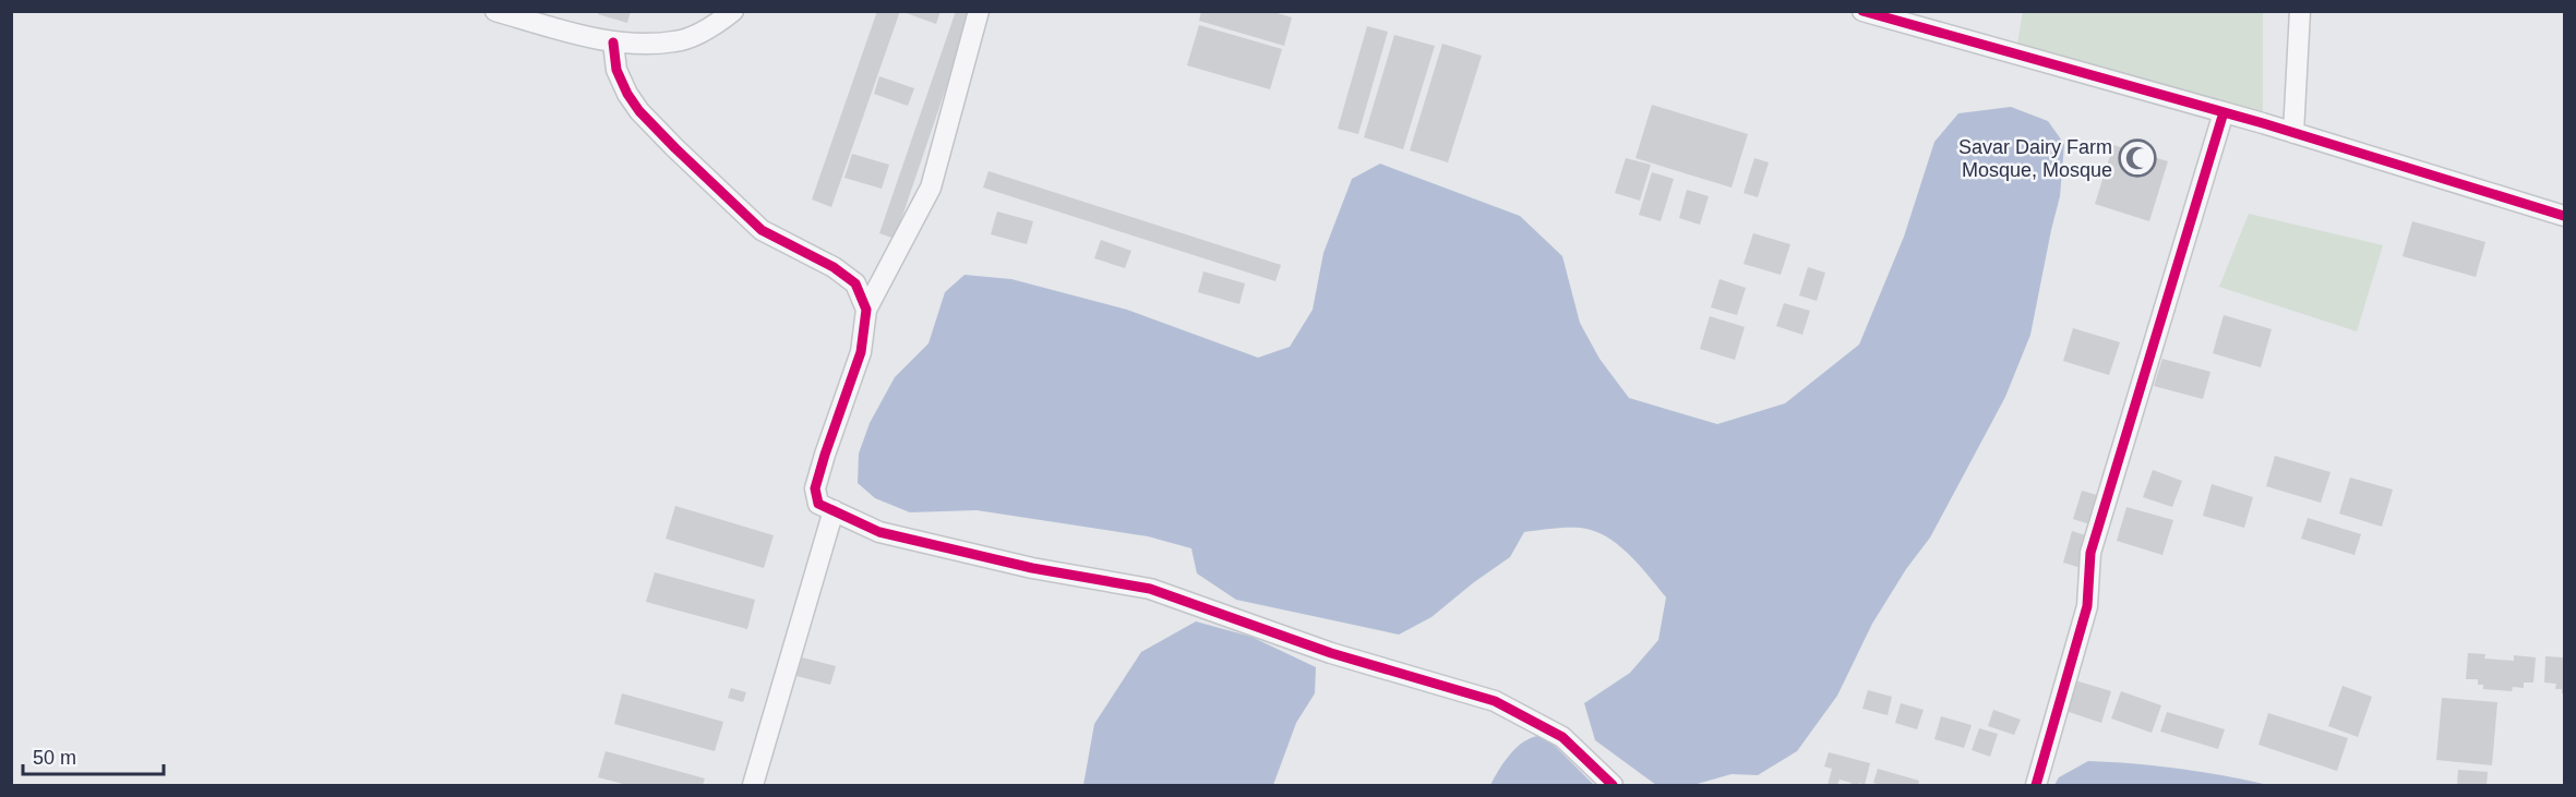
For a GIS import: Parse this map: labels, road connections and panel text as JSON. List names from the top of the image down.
{
  "places": {
    "mosque": ["Savar Dairy Farm Mosque, Mosque"]
  },
  "scale_bar": "50 m"
}
